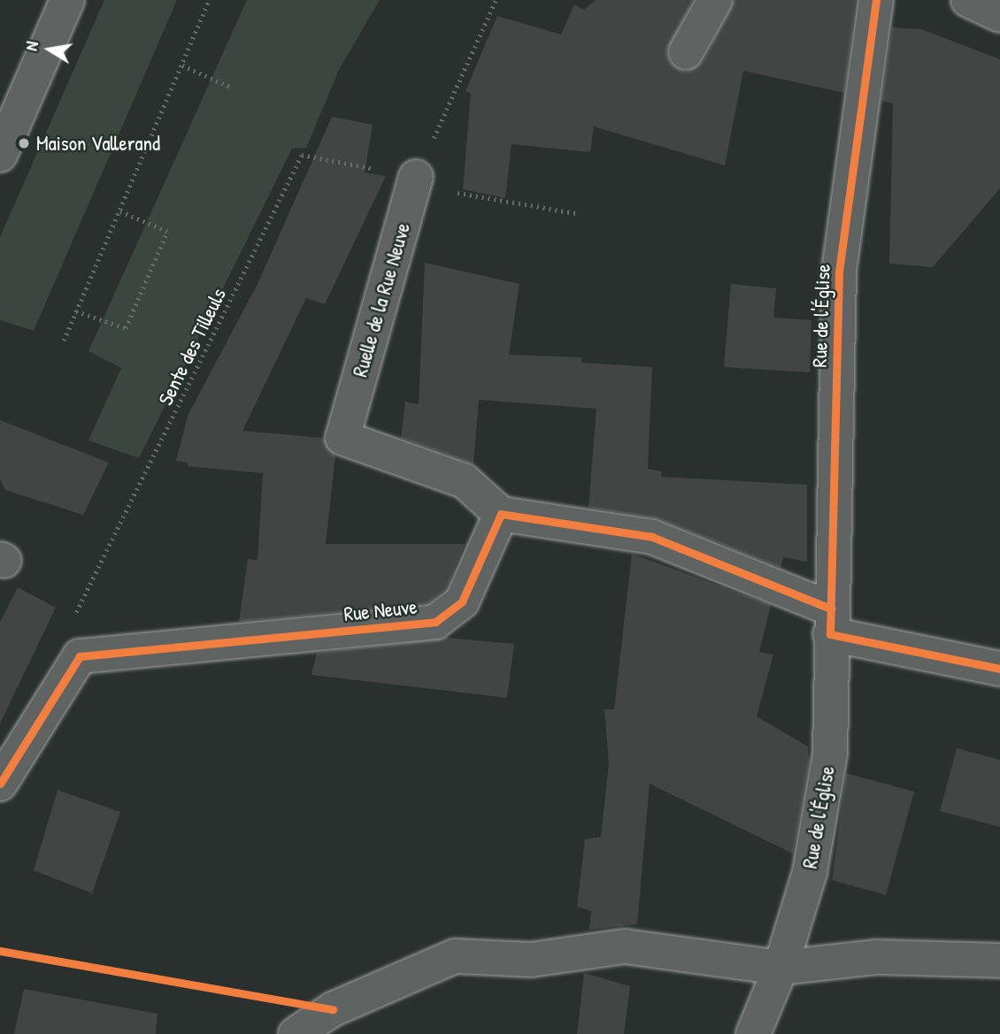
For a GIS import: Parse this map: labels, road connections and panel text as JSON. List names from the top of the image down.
{
  "streets": {
    "street": ["Ruelle de la Rue Neuve", "Rue de l'Église", "Rue Neuve"],
    "path": ["Sente des Tilleuls"]
  },
  "crossings": [
    ["Ruelle de la Rue Neuve", "Sente des Tilleuls"],
    ["Ruelle de la Rue Neuve", "Rue Neuve"],
    ["Sente des Tilleuls", "Rue Neuve"]
  ],
  "places": ["Maison Vallerand"],
  "north": "left"
}
